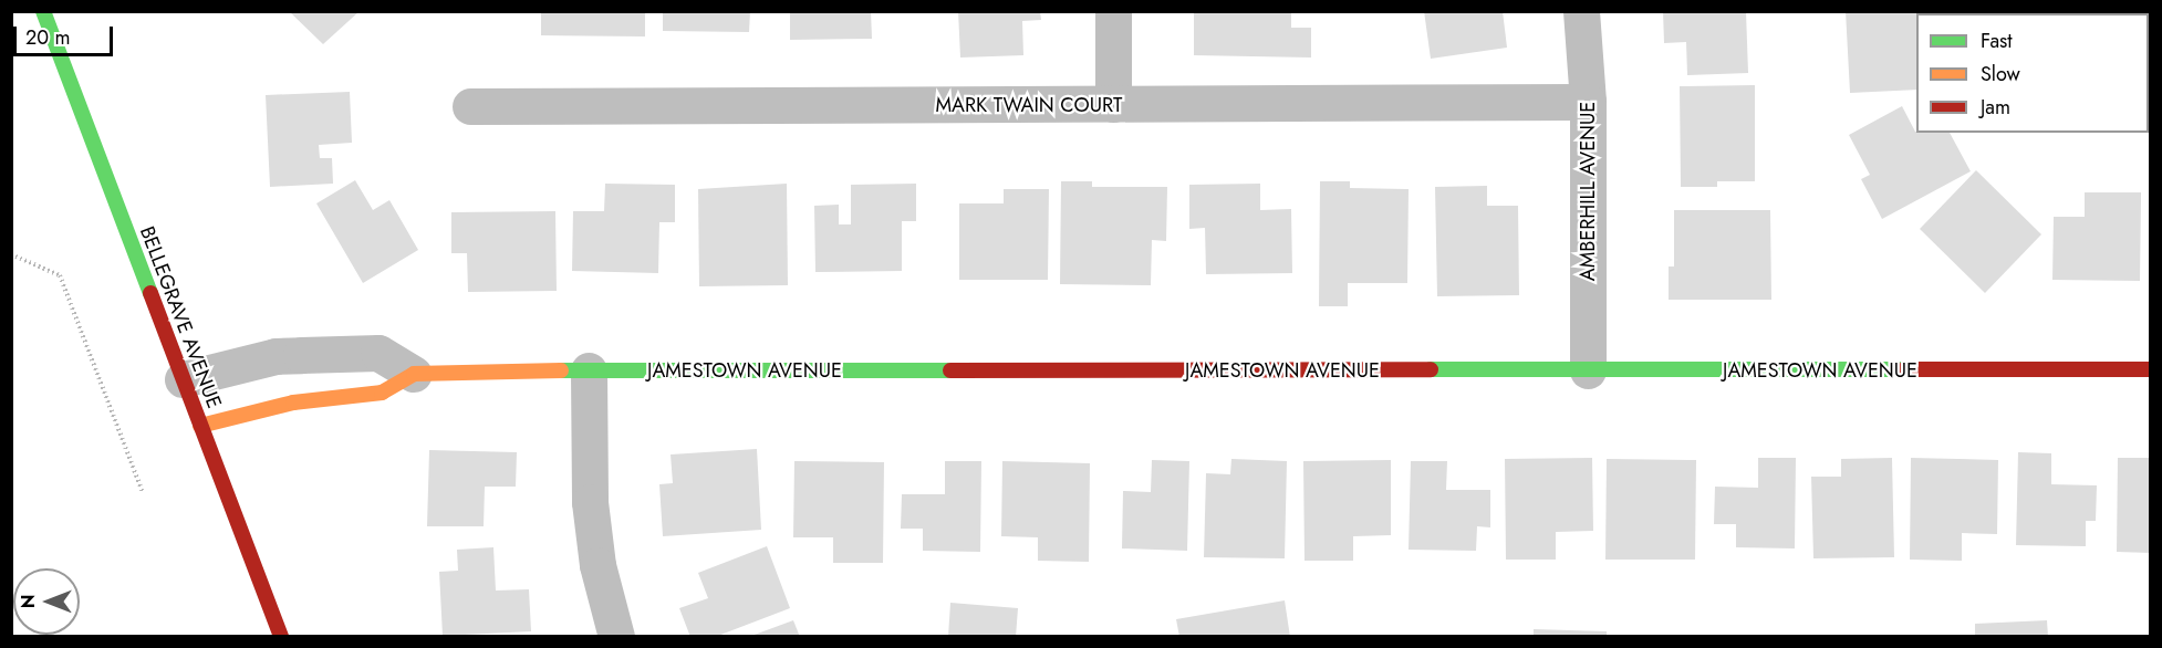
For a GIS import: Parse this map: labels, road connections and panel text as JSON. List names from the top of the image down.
{
  "streets": {
    "street": [
      "MARK TWAIN COURT",
      "AMBERHILL AVENUE",
      "BELLEGRAVE AVENUE",
      "JAMESTOWN AVENUE"
    ]
  },
  "crossings": [
    ["MARK TWAIN COURT", "AMBERHILL AVENUE"],
    ["AMBERHILL AVENUE", "JAMESTOWN AVENUE"],
    ["BELLEGRAVE AVENUE", "JAMESTOWN AVENUE"]
  ],
  "legend": ["Fast", "Slow", "Jam"],
  "scale_bar": "20 m",
  "north": "left"
}
